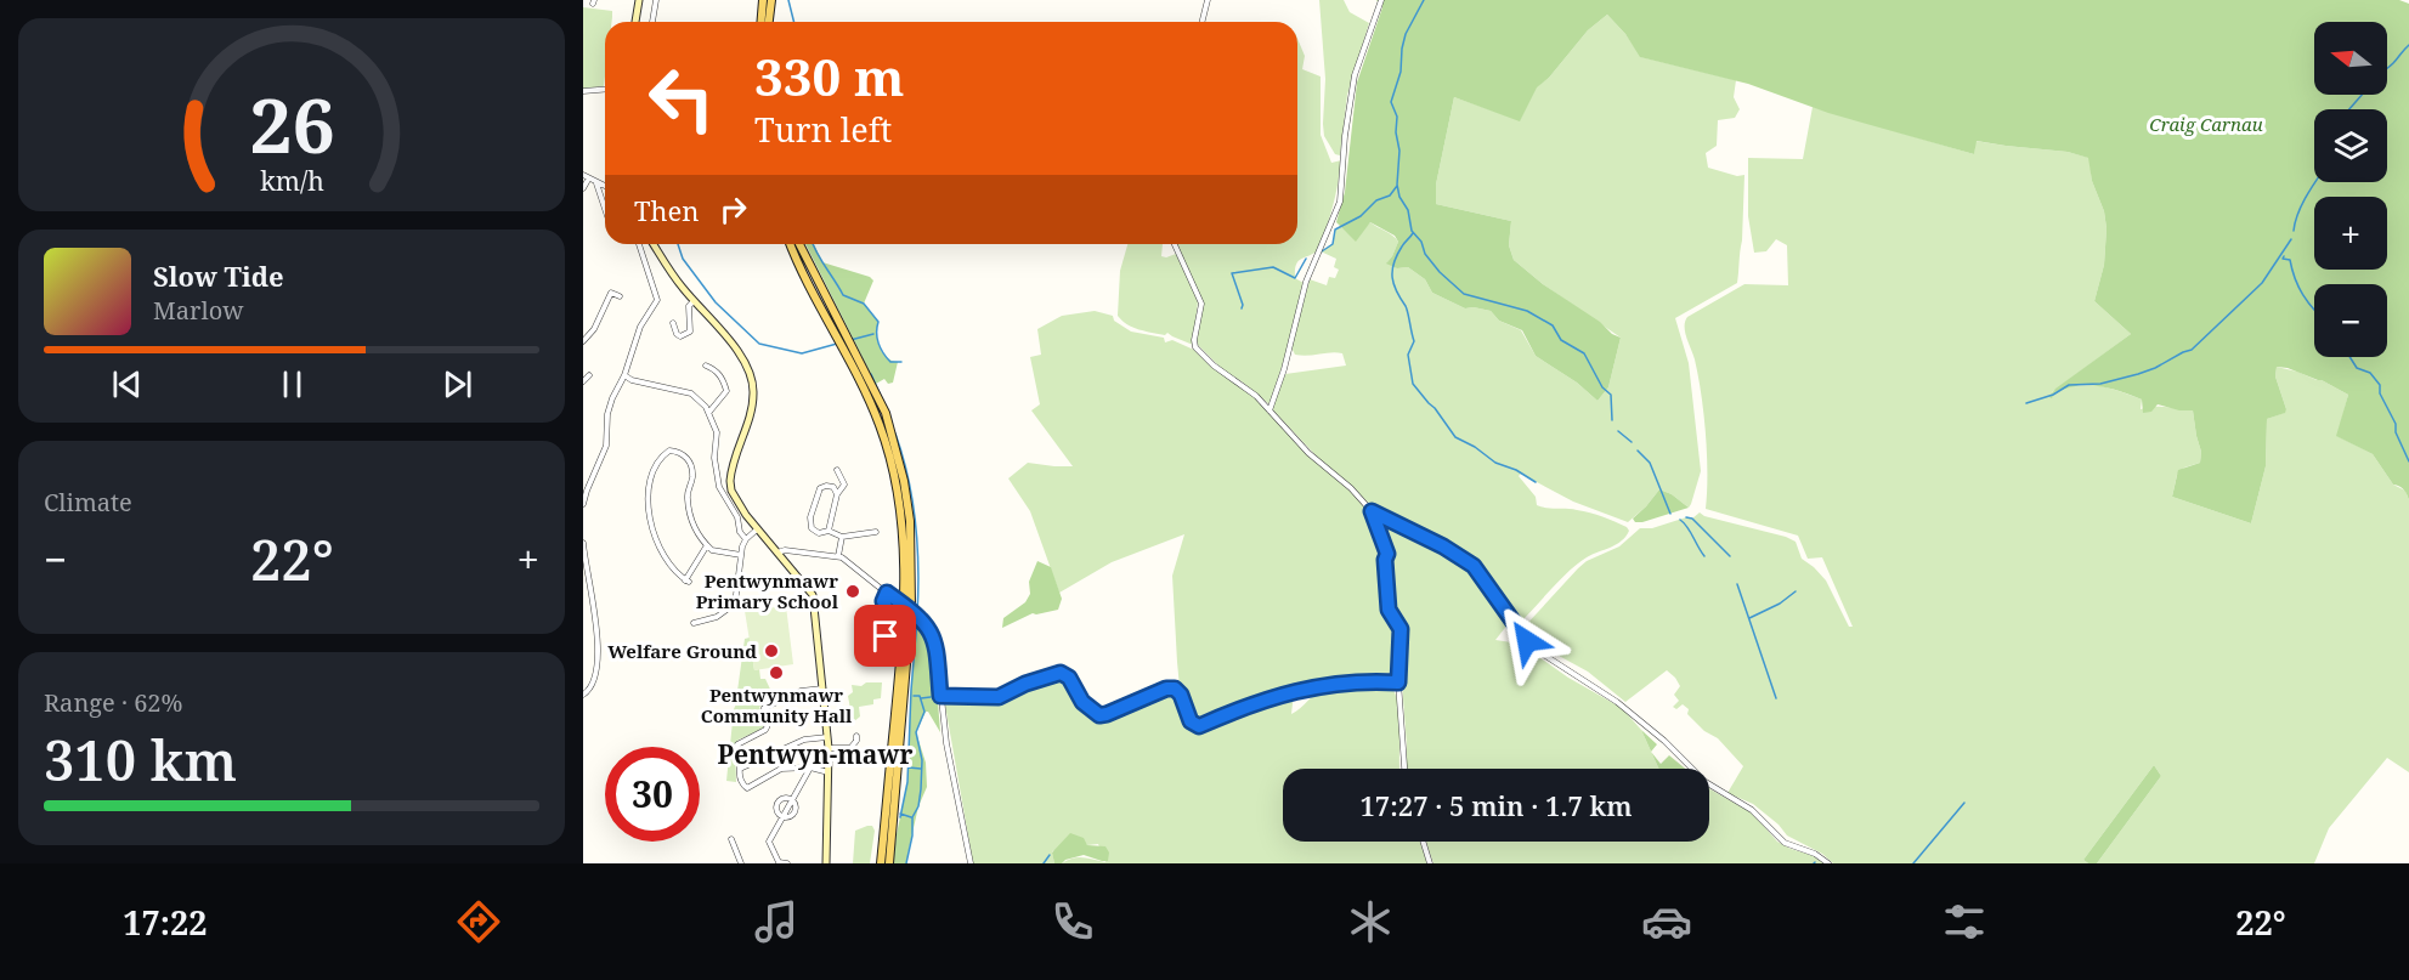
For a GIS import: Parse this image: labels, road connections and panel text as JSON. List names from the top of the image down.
{
  "districts": ["Pentwyn-mawr"],
  "parks": ["Craig Carnau"],
  "places": ["Pentwynmawr Primary School", "Welfare Ground", "Pentwynmawr Community Hall"],
  "north": "left",
  "page": {
    "map_buttons": ["+", "−"],
    "turn": ["330 m", "Turn left"],
    "then": "Then",
    "song": ["Slow Tide", "Marlow"],
    "tile": [
      "Climate",
      ["Range · 62%", "310 km"]
    ],
    "heat": ["−", "22°", "+"],
    "limit": "30",
    "trip": "17:27 · 5 min · 1.7 km",
    "tabs": ["17:22", "22°"],
    "gauge": ["26", "km/h"]
  }
}
